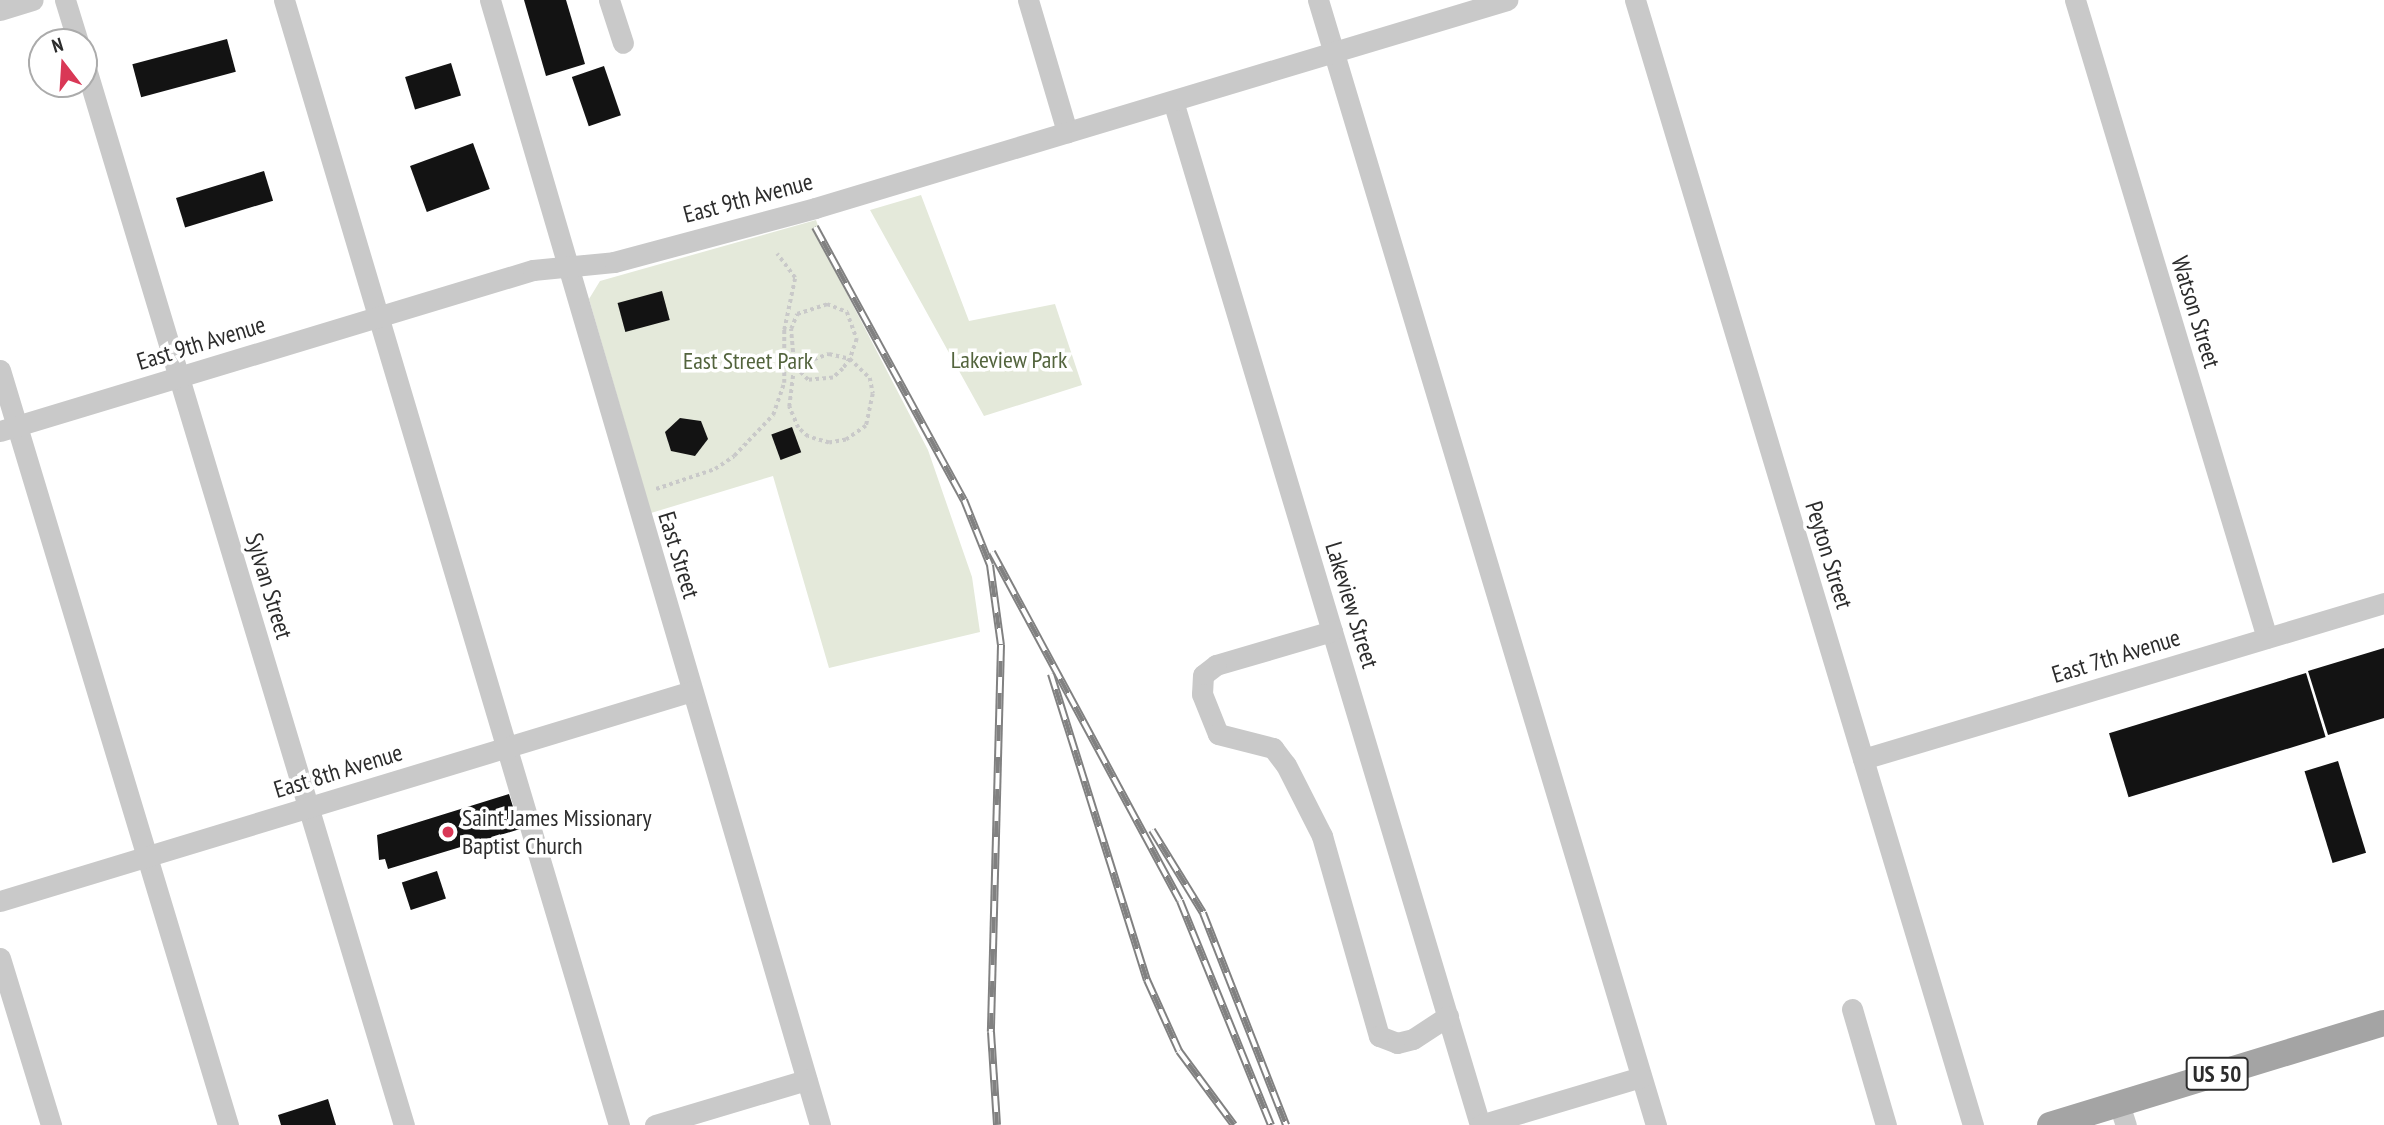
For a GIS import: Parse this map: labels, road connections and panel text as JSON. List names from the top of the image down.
{
  "streets": {
    "main road": ["US 50"],
    "street": [
      "East 9th Avenue",
      "Watson Street",
      "East Street",
      "Peyton Street",
      "Sylvan Street",
      "Lakeview Street",
      "East 7th Avenue",
      "East 8th Avenue"
    ]
  },
  "crossings": [
    ["East 9th Avenue", "East Street"],
    ["East 9th Avenue", "Sylvan Street"],
    ["East 9th Avenue", "Lakeview Street"],
    ["Watson Street", "East 7th Avenue"],
    ["East Street", "East 8th Avenue"],
    ["Peyton Street", "East 7th Avenue"],
    ["Sylvan Street", "East 8th Avenue"]
  ],
  "parks": ["Lakeview Park", "East Street Park"],
  "places": ["Saint James Missionary Baptist Church"],
  "north": "top"
}
